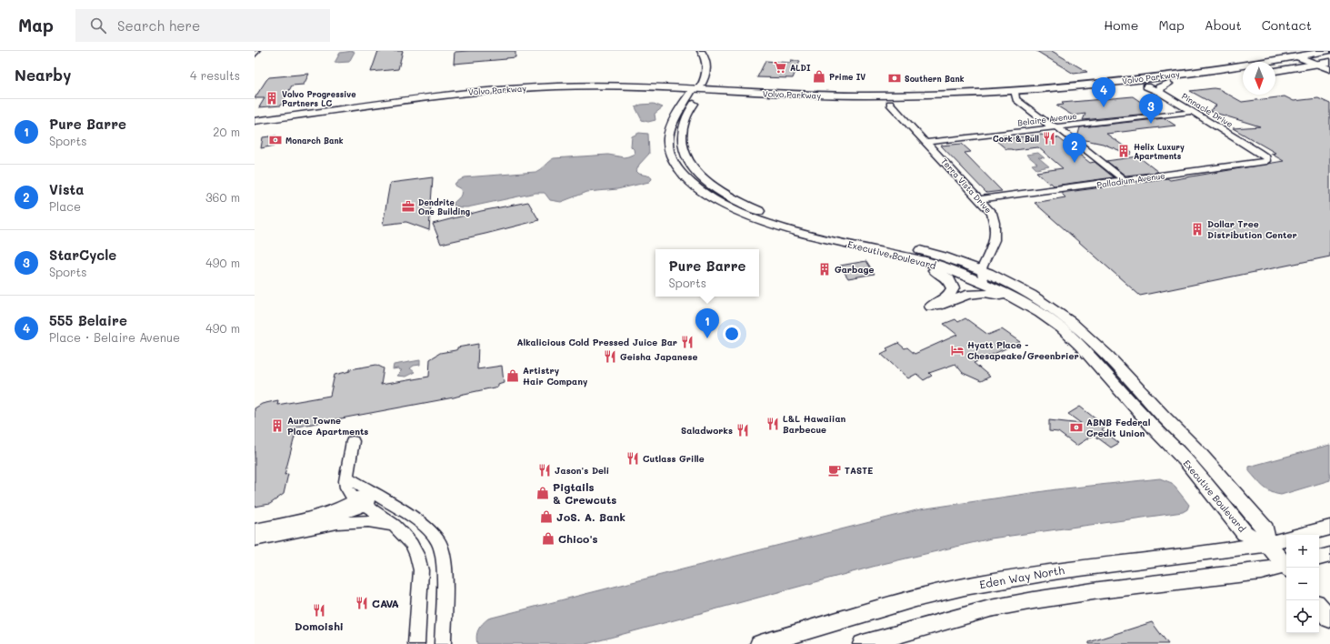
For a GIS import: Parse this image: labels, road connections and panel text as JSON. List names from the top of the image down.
{
  "streets": {
    "main road": ["Volvo Parkway"],
    "street": [
      "Pinnacle Drive",
      "Belaire Avenue",
      "Palladium Avenue",
      "Terra Vista Drive",
      "Executive Boulevard",
      "Eden Way North"
    ]
  },
  "crossings": [
    ["Volvo Parkway", "Pinnacle Drive"],
    ["Volvo Parkway", "Terra Vista Drive"],
    ["Volvo Parkway", "Executive Boulevard"],
    ["Pinnacle Drive", "Belaire Avenue"],
    ["Pinnacle Drive", "Palladium Avenue"],
    ["Belaire Avenue", "Terra Vista Drive"],
    ["Palladium Avenue", "Terra Vista Drive"],
    ["Terra Vista Drive", "Executive Boulevard"],
    ["Executive Boulevard", "Eden Way North"]
  ],
  "places": {
    "supermarket": ["ALDI"],
    "shop": [
      "Prime IV",
      "Artistry Hair Company",
      "Pigtails & Crewcuts",
      "JoS. A. Bank",
      "Chico's"
    ],
    "bank": ["Southern Bank", "Monarch Bank", "ABNB Federal Credit Union"],
    "building": [
      "Volvo Progressive Partners LC",
      "Helix Luxury Apartments",
      "Dollar Tree Distribution Center",
      "Garbage",
      "Aura Towne Place Apartments"
    ],
    "restaurant": [
      "Cork & Bull",
      "Alkalicious Cold Pressed Juice Bar",
      "Geisha Japanese",
      "L&L Hawaiian Barbecue",
      "Saladworks",
      "Cutlass Grille",
      "Jason's Deli",
      "CAVA",
      "Domoishi"
    ],
    "office": ["Dendrite One Building"],
    "hotel": ["Hyatt Place - Chesapeake/Greenbrier"],
    "cafe": ["TASTE"]
  },
  "north": "bottom",
  "page": {
    "header": "Map",
    "search": "Search here",
    "nav": [
      "Home",
      "Map",
      "About",
      "Contact"
    ],
    "heading": ["Nearby", "4 results"],
    "pins": [
      "4",
      "3",
      "2",
      "1"
    ],
    "list": [
      {
        "mark": "1",
        "name": "Pure Barre",
        "note": "Sports",
        "value": "20 m"
      },
      {
        "mark": "2",
        "name": "Vista",
        "note": "Place",
        "value": "360 m"
      },
      {
        "mark": "3",
        "name": "StarCycle",
        "note": "Sports",
        "value": "490 m"
      },
      {
        "mark": "4",
        "name": "555 Belaire",
        "note": "Place · Belaire Avenue",
        "value": "490 m"
      }
    ],
    "popup": ["Pure Barre", "Sports"],
    "map_buttons": ["+", "−"]
  }
}
